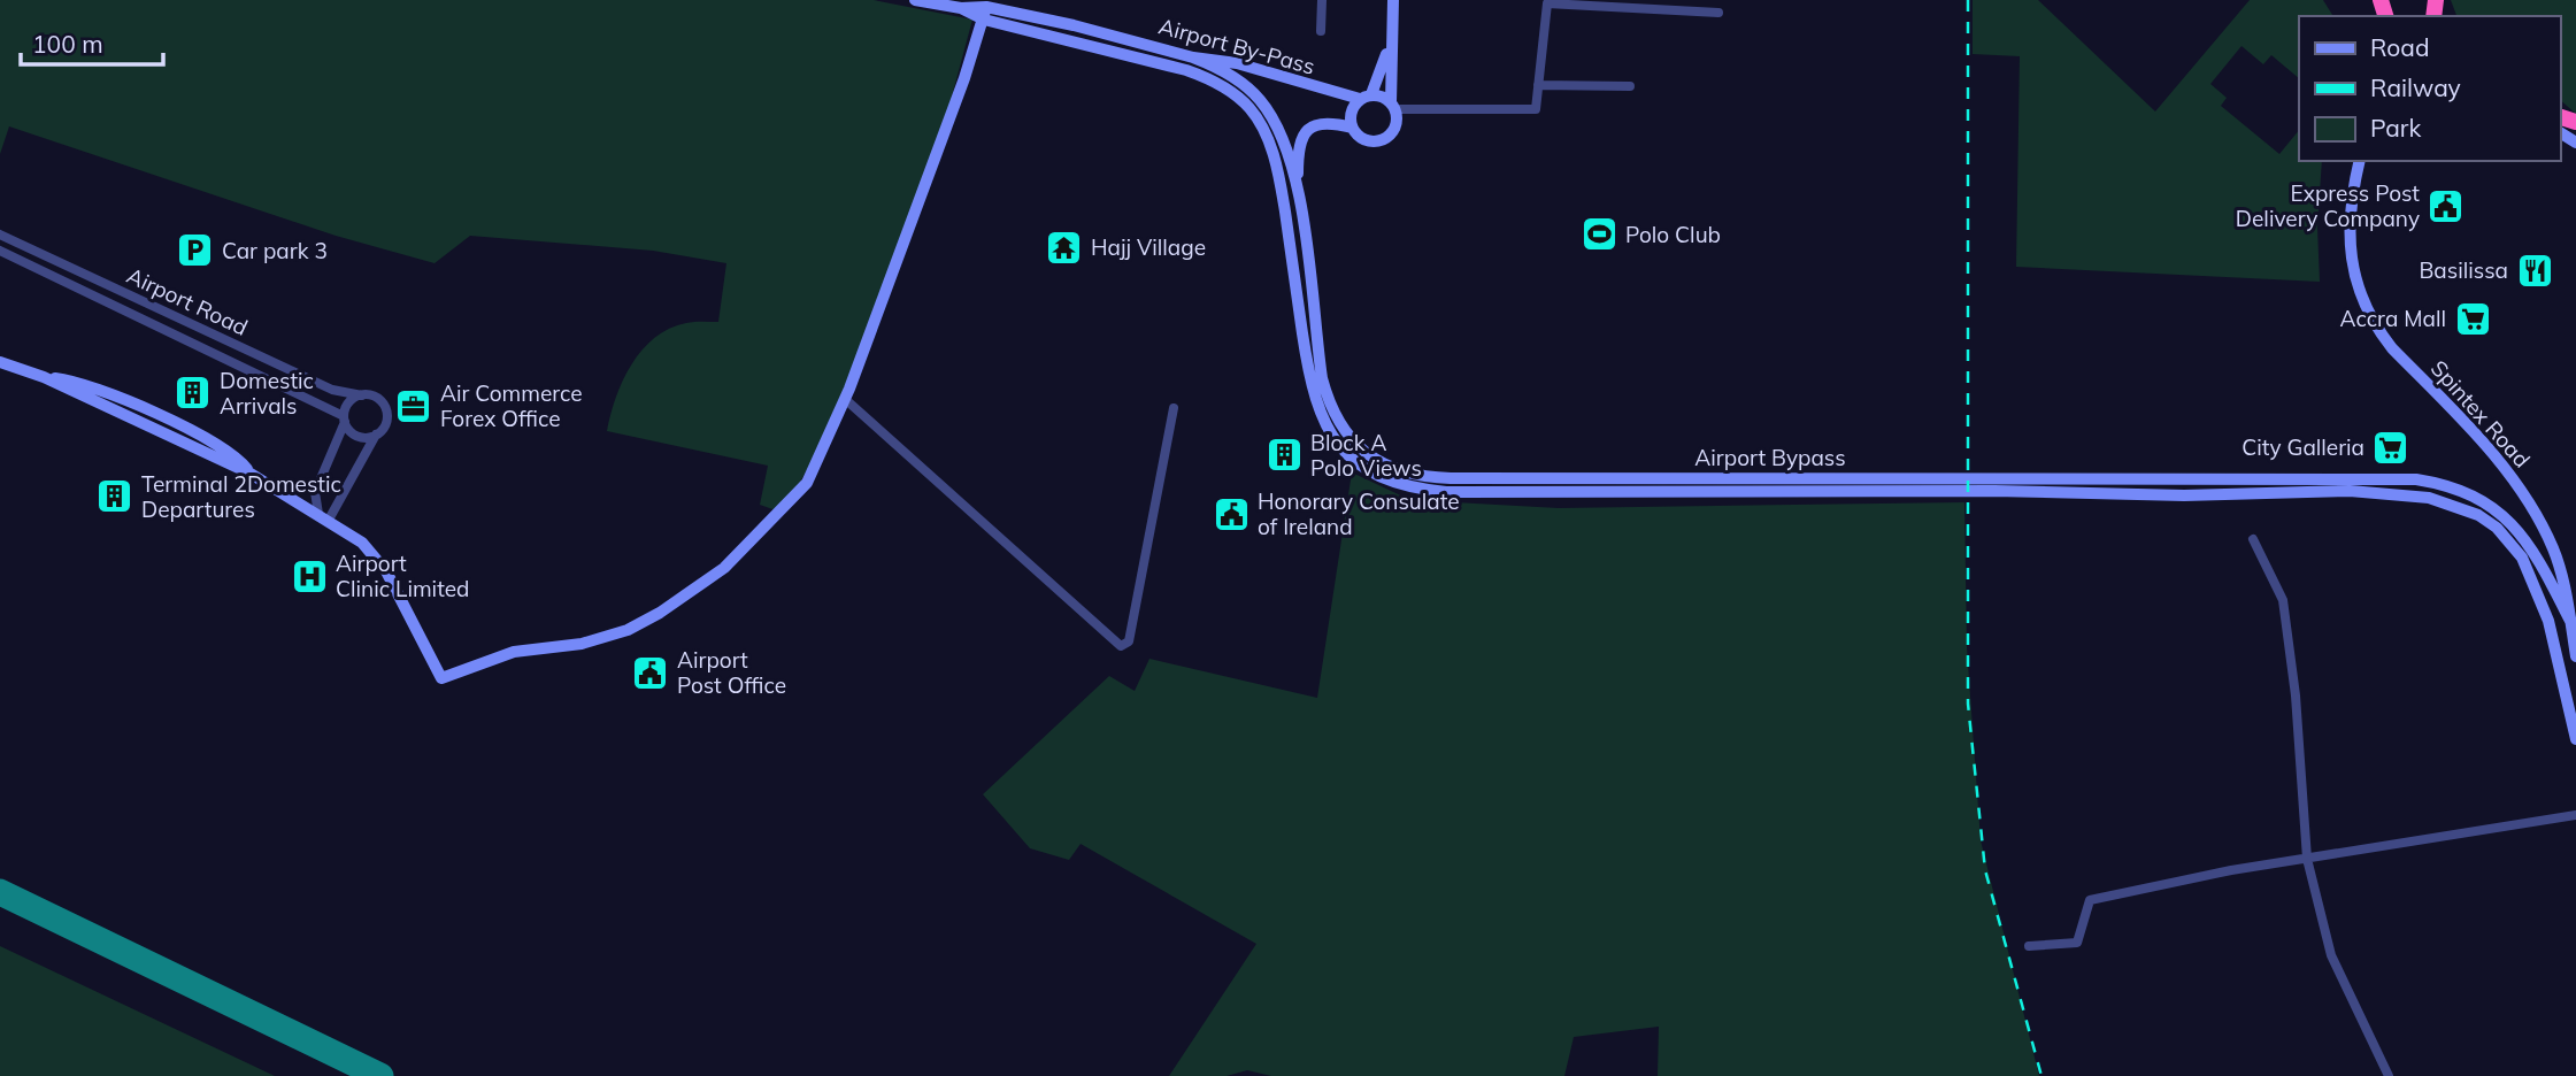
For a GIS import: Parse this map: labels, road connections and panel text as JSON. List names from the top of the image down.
{
  "streets": {
    "main road": ["Airport By-Pass", "Spintex Road", "Airport Bypass"],
    "street": ["Airport Road"]
  },
  "crossings": [
    ["Airport By-Pass", "Airport Bypass"],
    ["Spintex Road", "Airport Bypass"]
  ],
  "places": {
    "public building": ["Express Post Delivery Company", "Honorary Consulate of Ireland", "Airport Post Office"],
    "sports": ["Polo Club"],
    "temple": ["Hajj Village"],
    "parking": ["Car park 3"],
    "restaurant": ["Basilissa"],
    "supermarket": ["Accra Mall", "City Galleria"],
    "building": ["Domestic Arrivals", "Block A Polo Views", "Terminal 2Domestic Departures"],
    "office": ["Air Commerce Forex Office"],
    "hospital": ["Airport Clinic Limited"]
  },
  "legend": ["Road", "Railway", "Park"],
  "scale_bar": "100 m"
}
